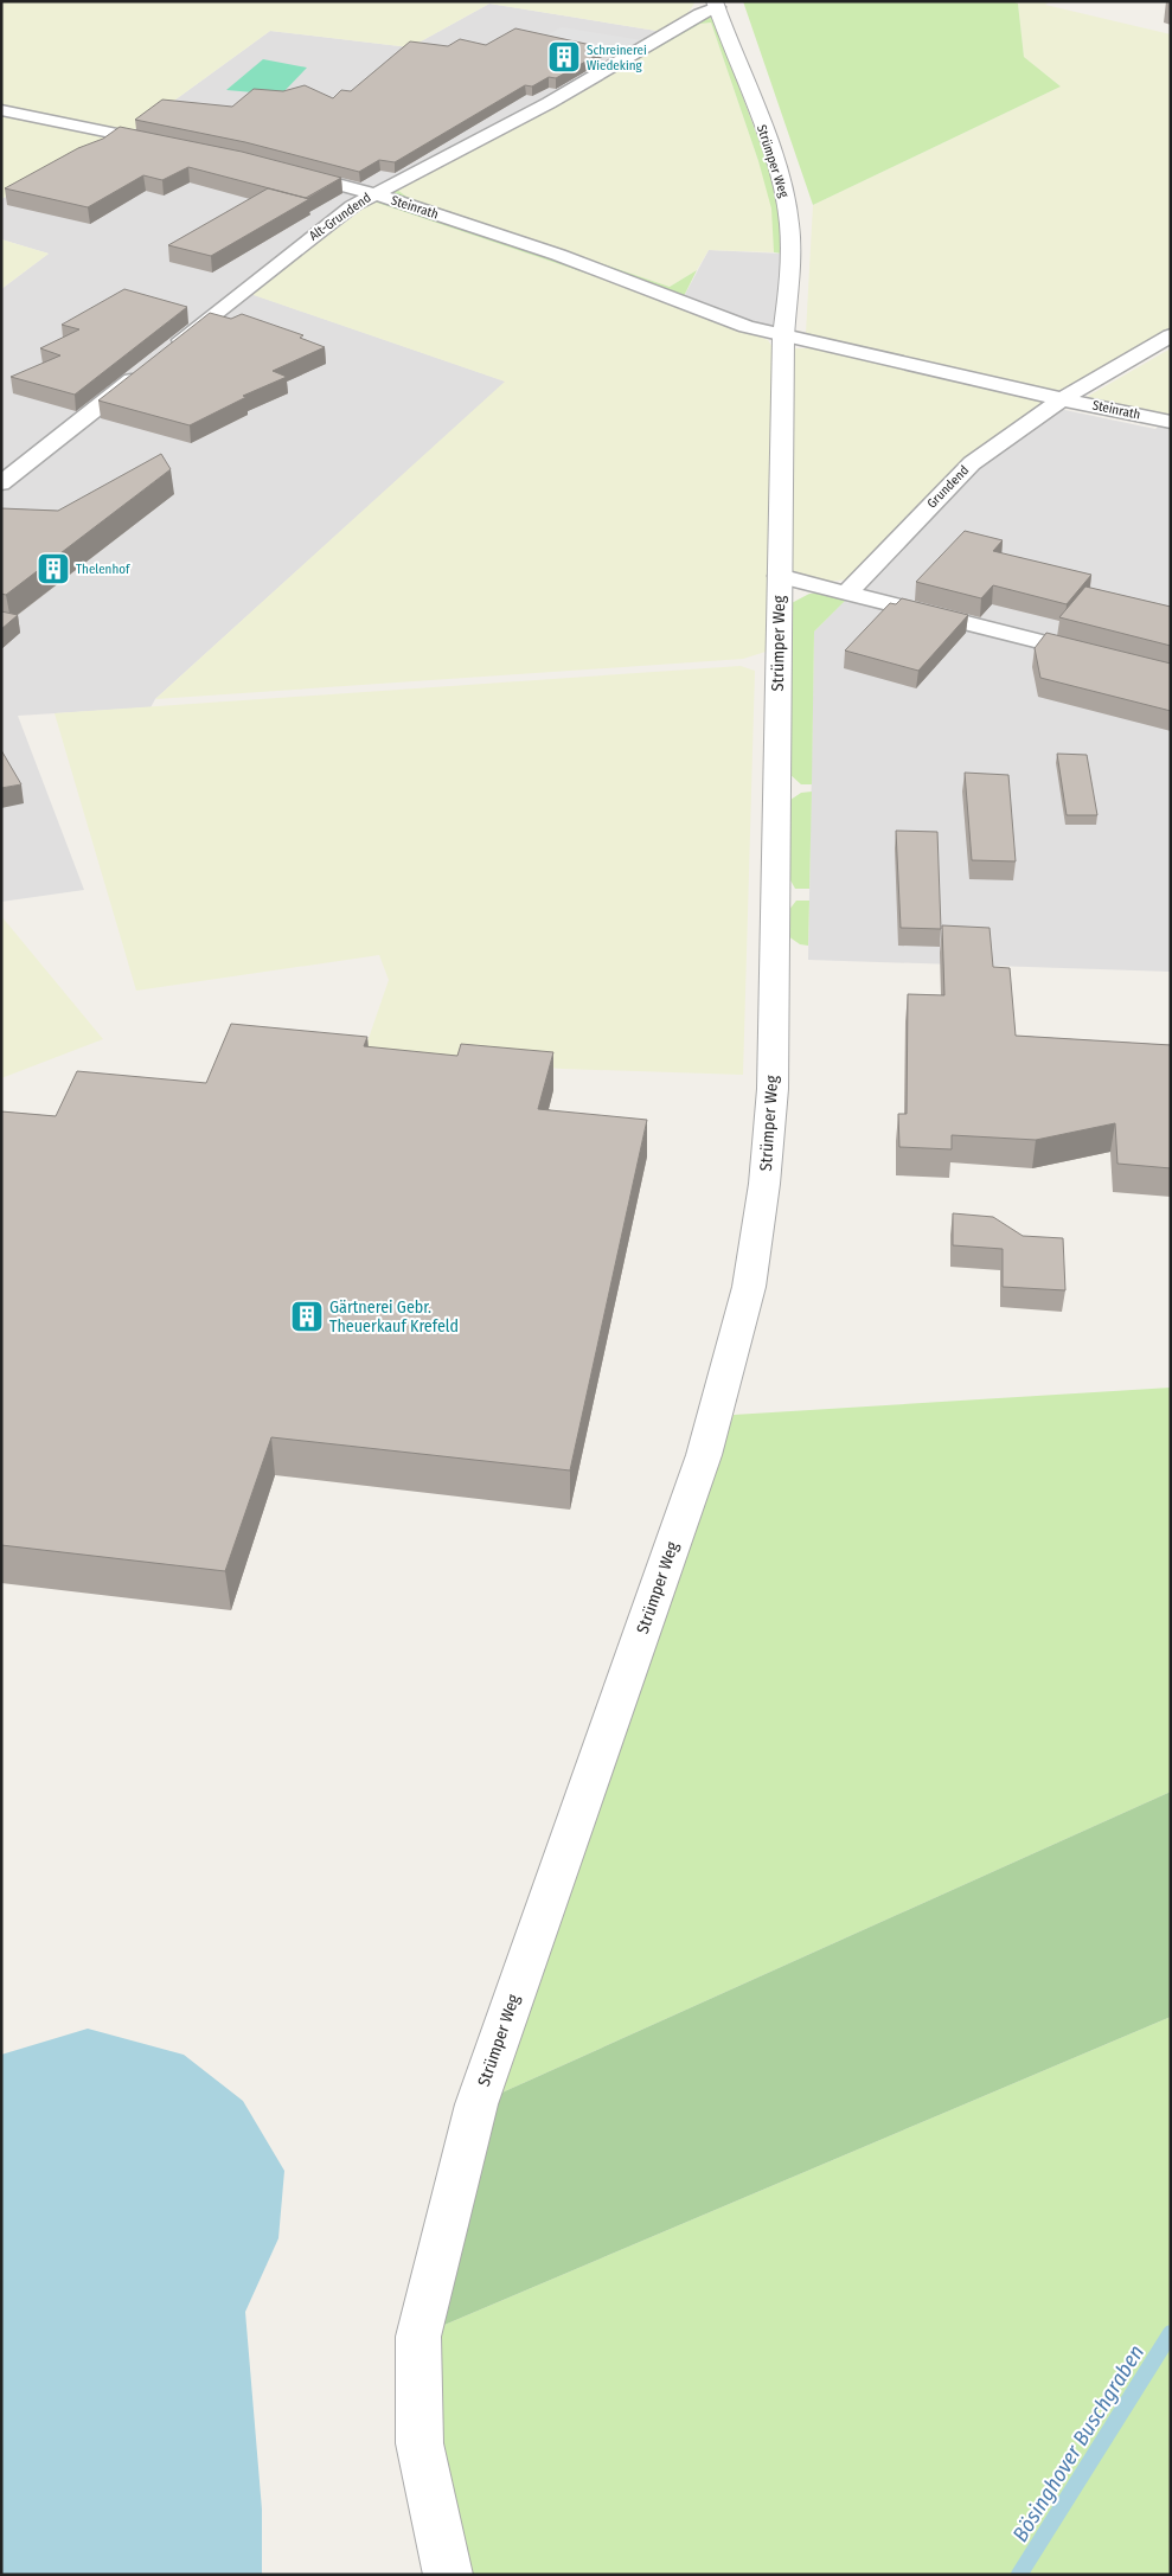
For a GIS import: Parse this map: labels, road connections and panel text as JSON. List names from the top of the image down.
{
  "streets": {
    "street": [
      "Strümper Weg",
      "Steinrath",
      "Alt-Grundend",
      "Grundend"
    ]
  },
  "crossings": [
    ["Strümper Weg", "Steinrath"],
    ["Strümper Weg", "Alt-Grundend"],
    ["Strümper Weg", "Grundend"],
    ["Steinrath", "Alt-Grundend"],
    ["Steinrath", "Grundend"]
  ],
  "water": ["Bösinghover Buschgraben"],
  "places": {
    "building": ["Schreinerei Wiedeking", "Thelenhof", "Gärtnerei Gebr. Theuerkauf Krefeld"]
  }
}
